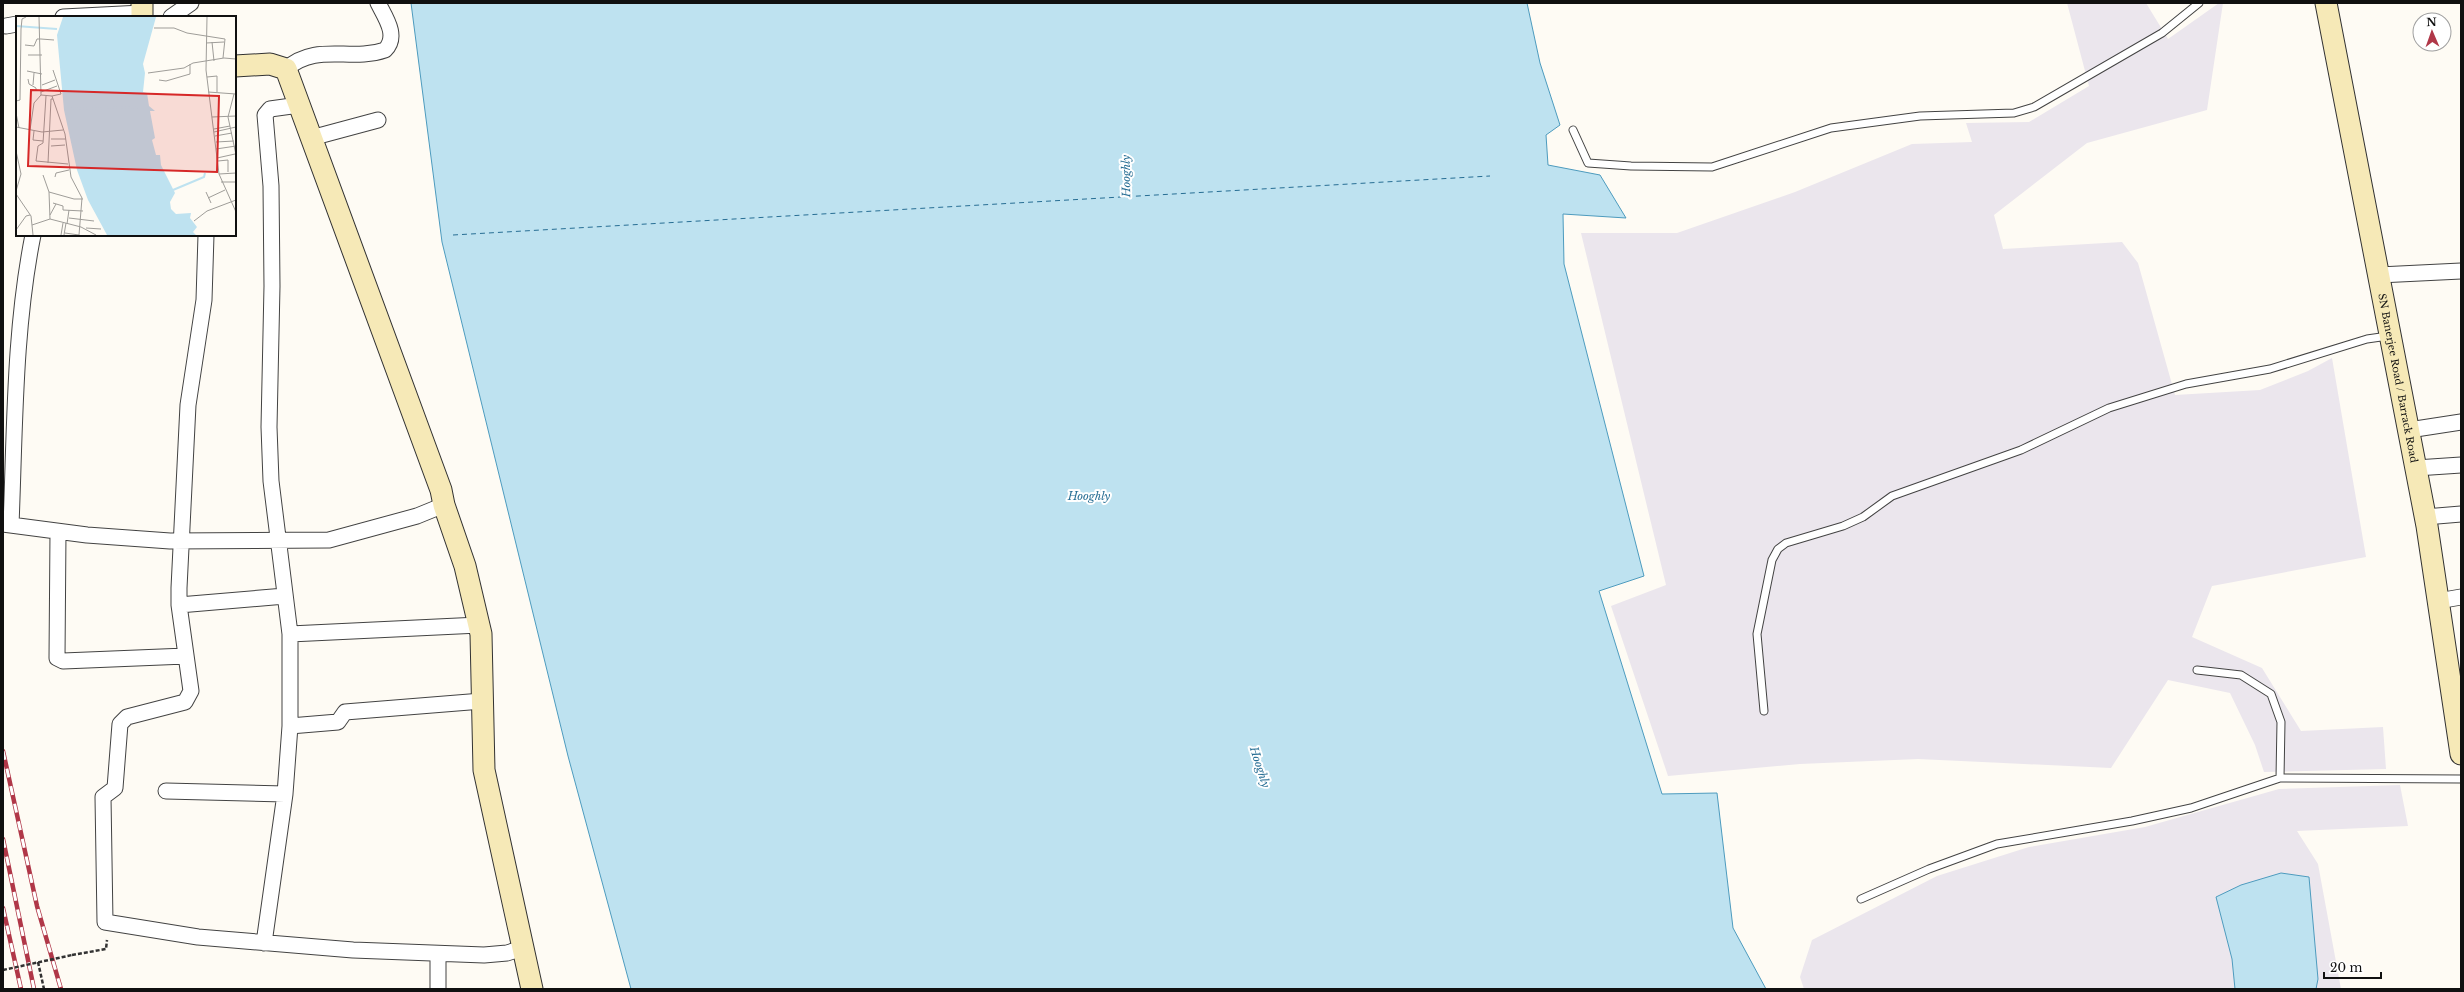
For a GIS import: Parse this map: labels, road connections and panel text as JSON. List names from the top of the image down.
{
  "streets": {
    "street": ["SN Banerjee Road / Barrack Road"]
  },
  "water": ["Hooghly"],
  "scale_bar": "20 m",
  "north": "top"
}
